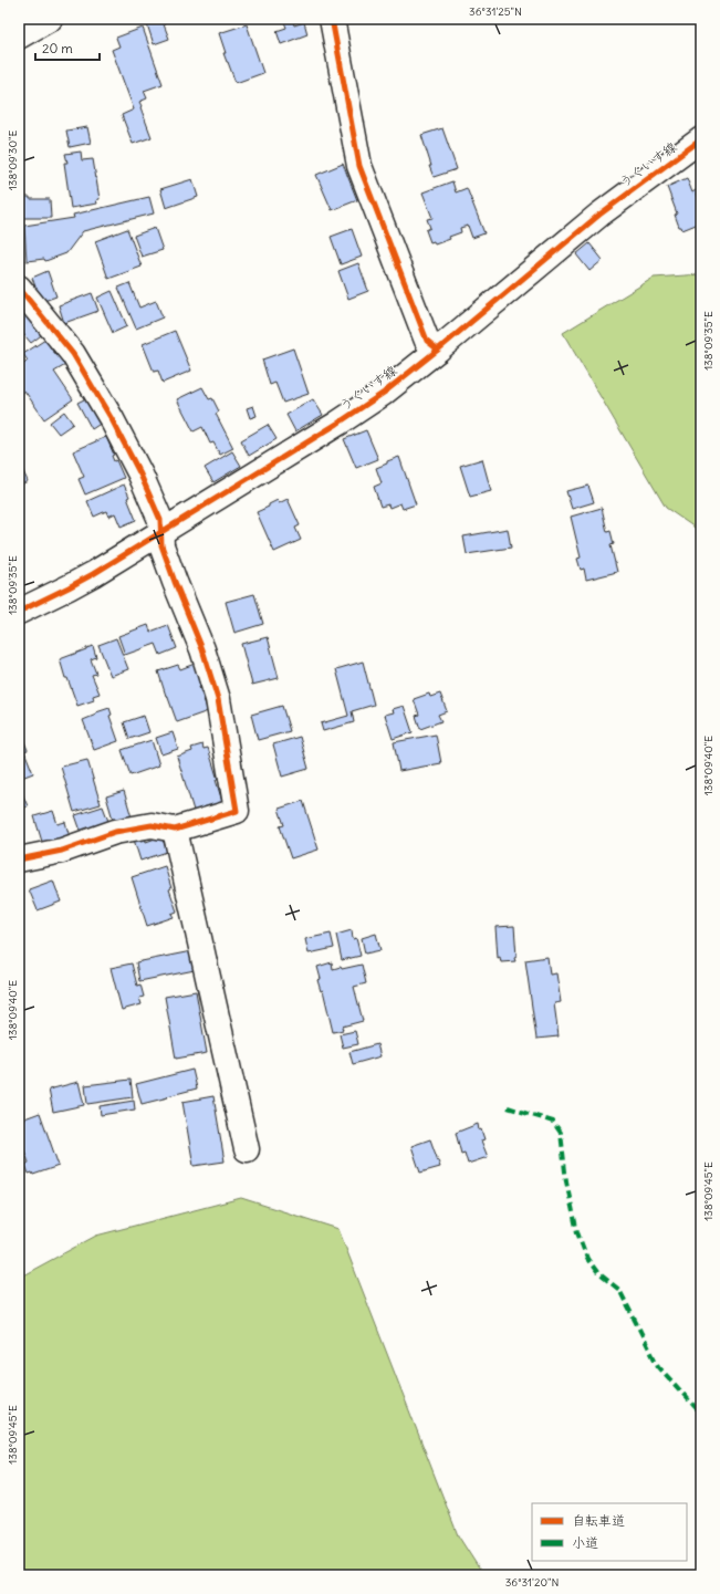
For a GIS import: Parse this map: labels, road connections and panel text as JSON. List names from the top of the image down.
{
  "streets": {
    "street": ["うぐいす線"]
  },
  "legend": ["自転車道", "小道"],
  "scale_bar": "20 m",
  "coordinates": [
    "36°31'25\"N",
    "138°09'30\"E",
    "138°09'35\"E",
    "138°09'40\"E",
    "138°09'45\"E",
    "36°31'20\"N"
  ]
}
